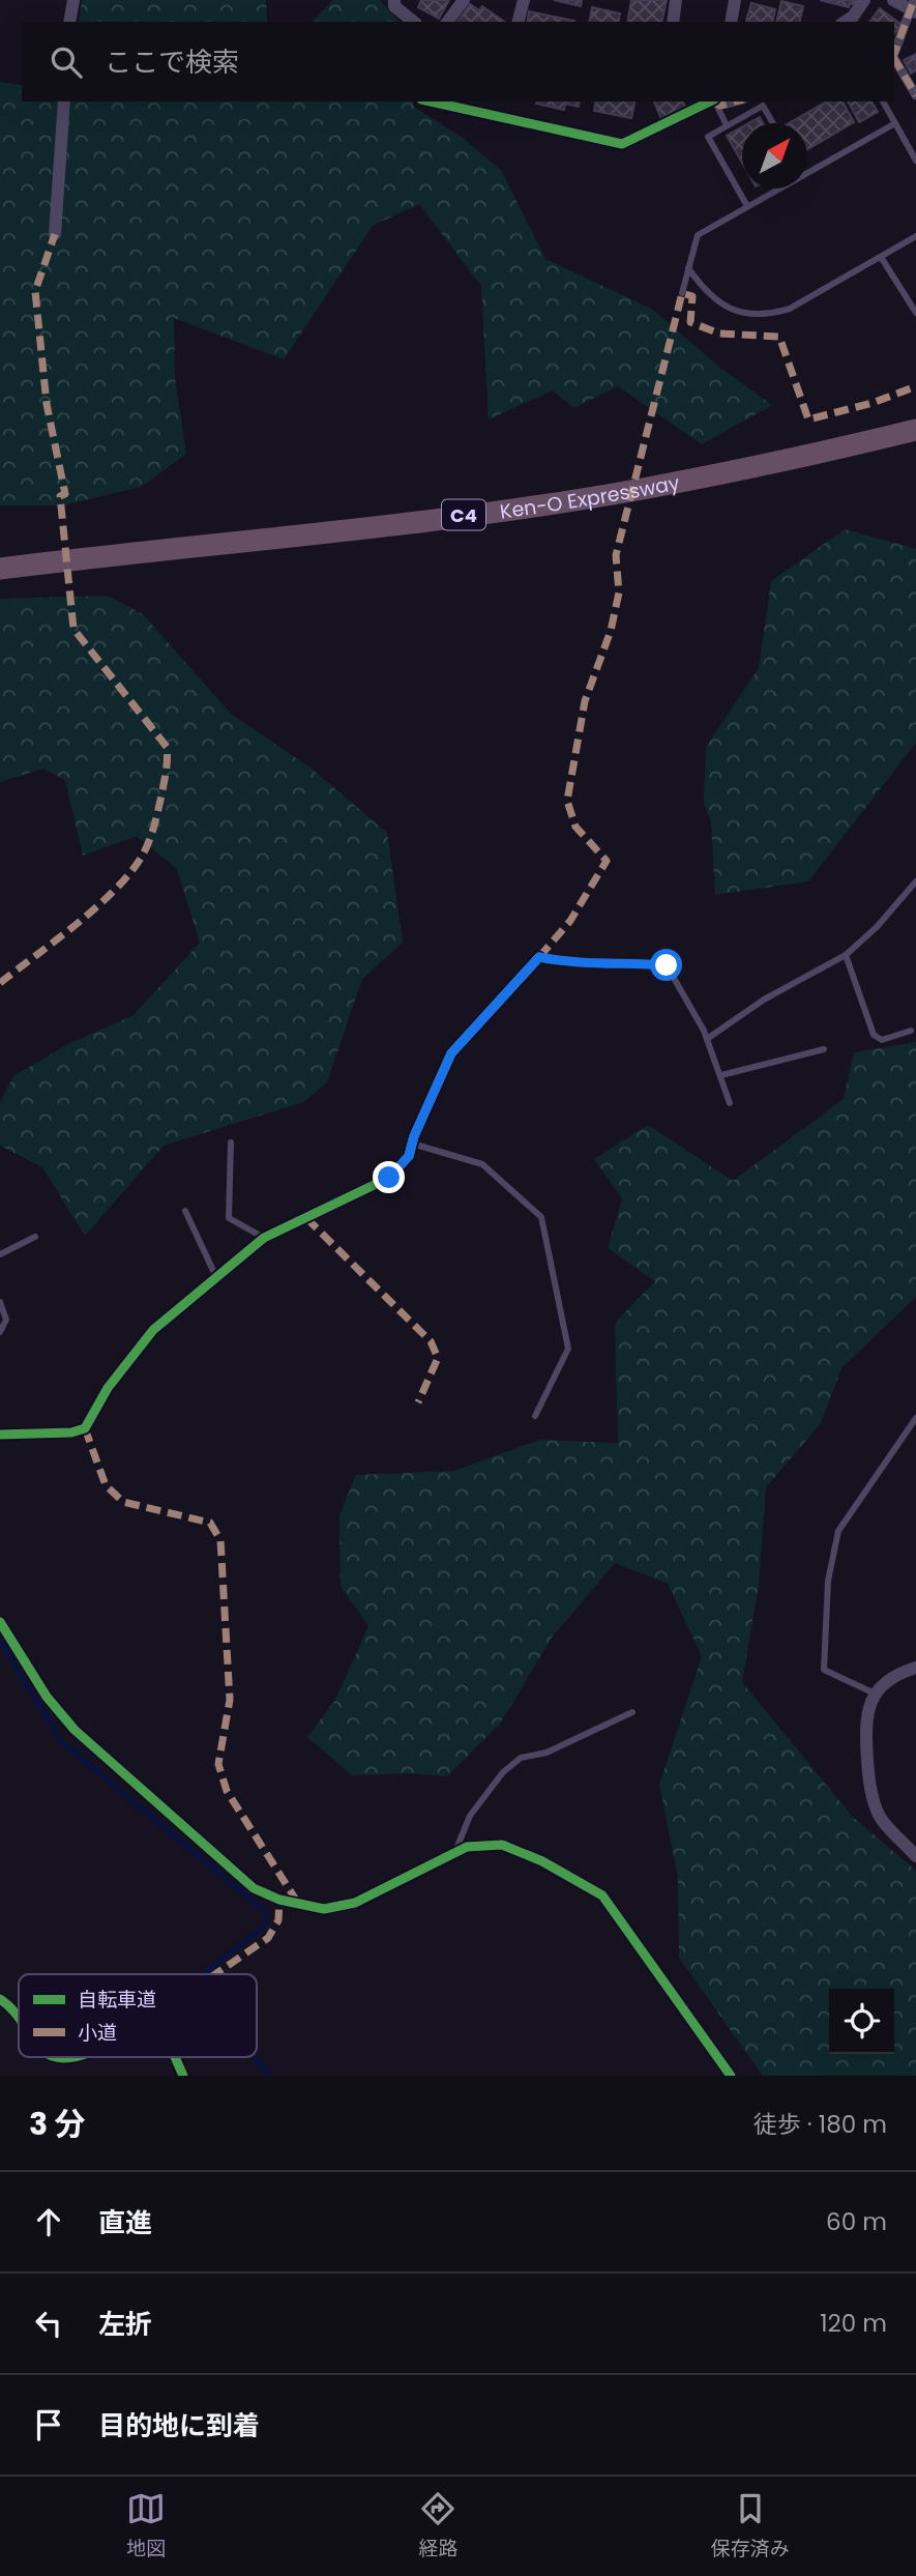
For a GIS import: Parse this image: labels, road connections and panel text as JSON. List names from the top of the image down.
{
  "streets": {
    "highway": ["Ken-O Expressway", "C4"]
  },
  "legend": ["自転車道", "小道"],
  "north": "top right",
  "page": {
    "search": "ここで検索",
    "heading": ["3 分", "徒歩 · 180 m"],
    "list": [
      ["直進", "60 m"],
      ["左折", "120 m"],
      "目的地に到着"
    ],
    "nav": ["地図", "経路", "保存済み"]
  }
}
